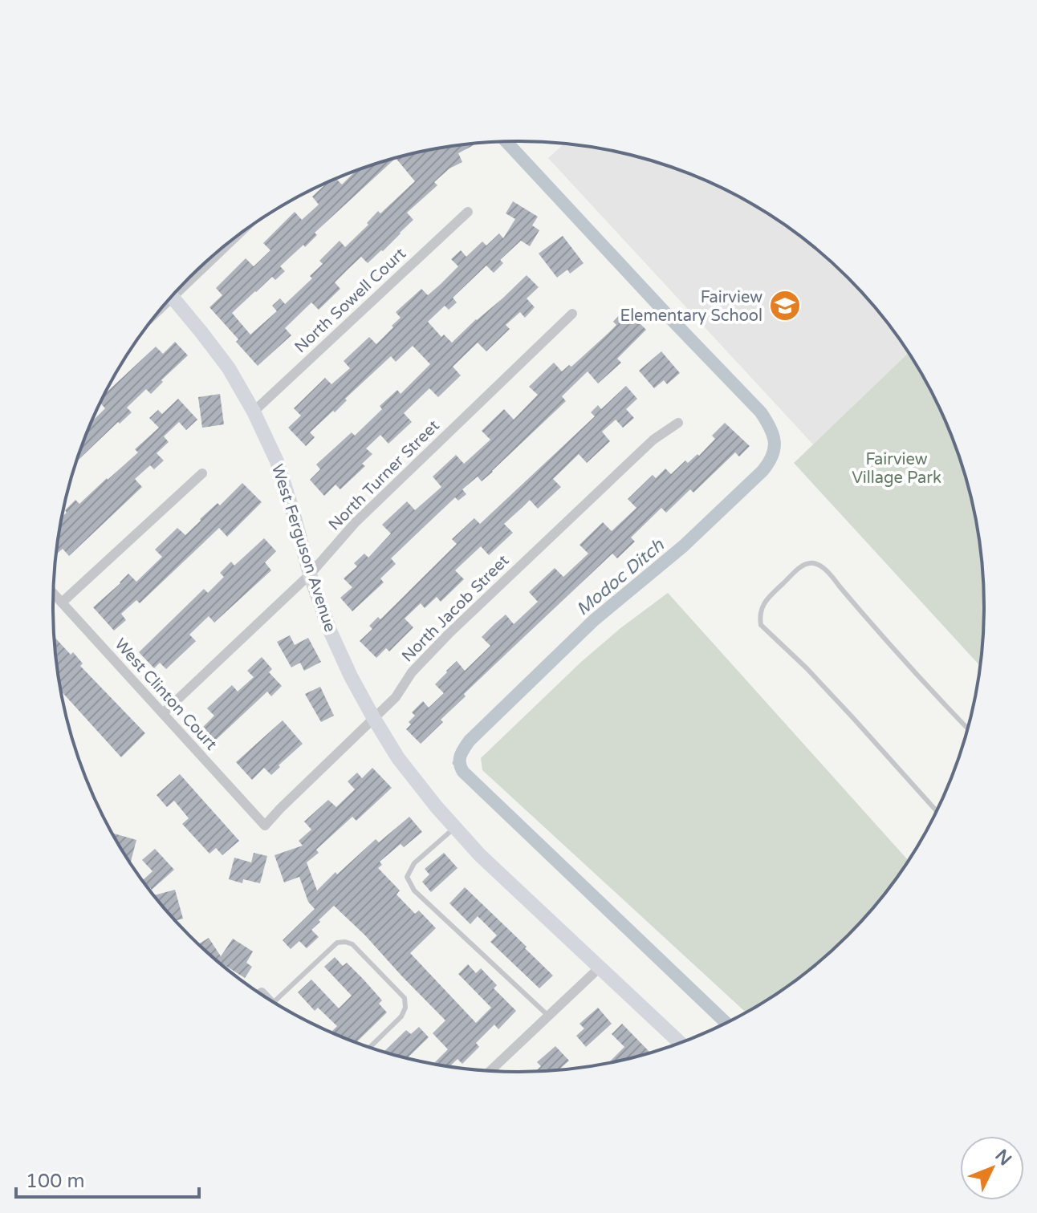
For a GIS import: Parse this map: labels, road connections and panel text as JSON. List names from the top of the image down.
{
  "streets": {
    "street": [
      "North Sowell Court",
      "North Turner Street",
      "West Ferguson Avenue",
      "North Jacob Street",
      "West Clinton Court"
    ]
  },
  "crossings": [
    ["North Sowell Court", "West Ferguson Avenue"],
    ["North Turner Street", "West Ferguson Avenue"],
    ["North Turner Street", "West Clinton Court"],
    ["West Ferguson Avenue", "North Jacob Street"],
    ["North Jacob Street", "West Clinton Court"]
  ],
  "water": ["Modoc Ditch"],
  "parks": ["Fairview Village Park"],
  "places": {
    "school or university": ["Fairview Elementary School"]
  },
  "scale_bar": "100 m",
  "north": "top right"
}
